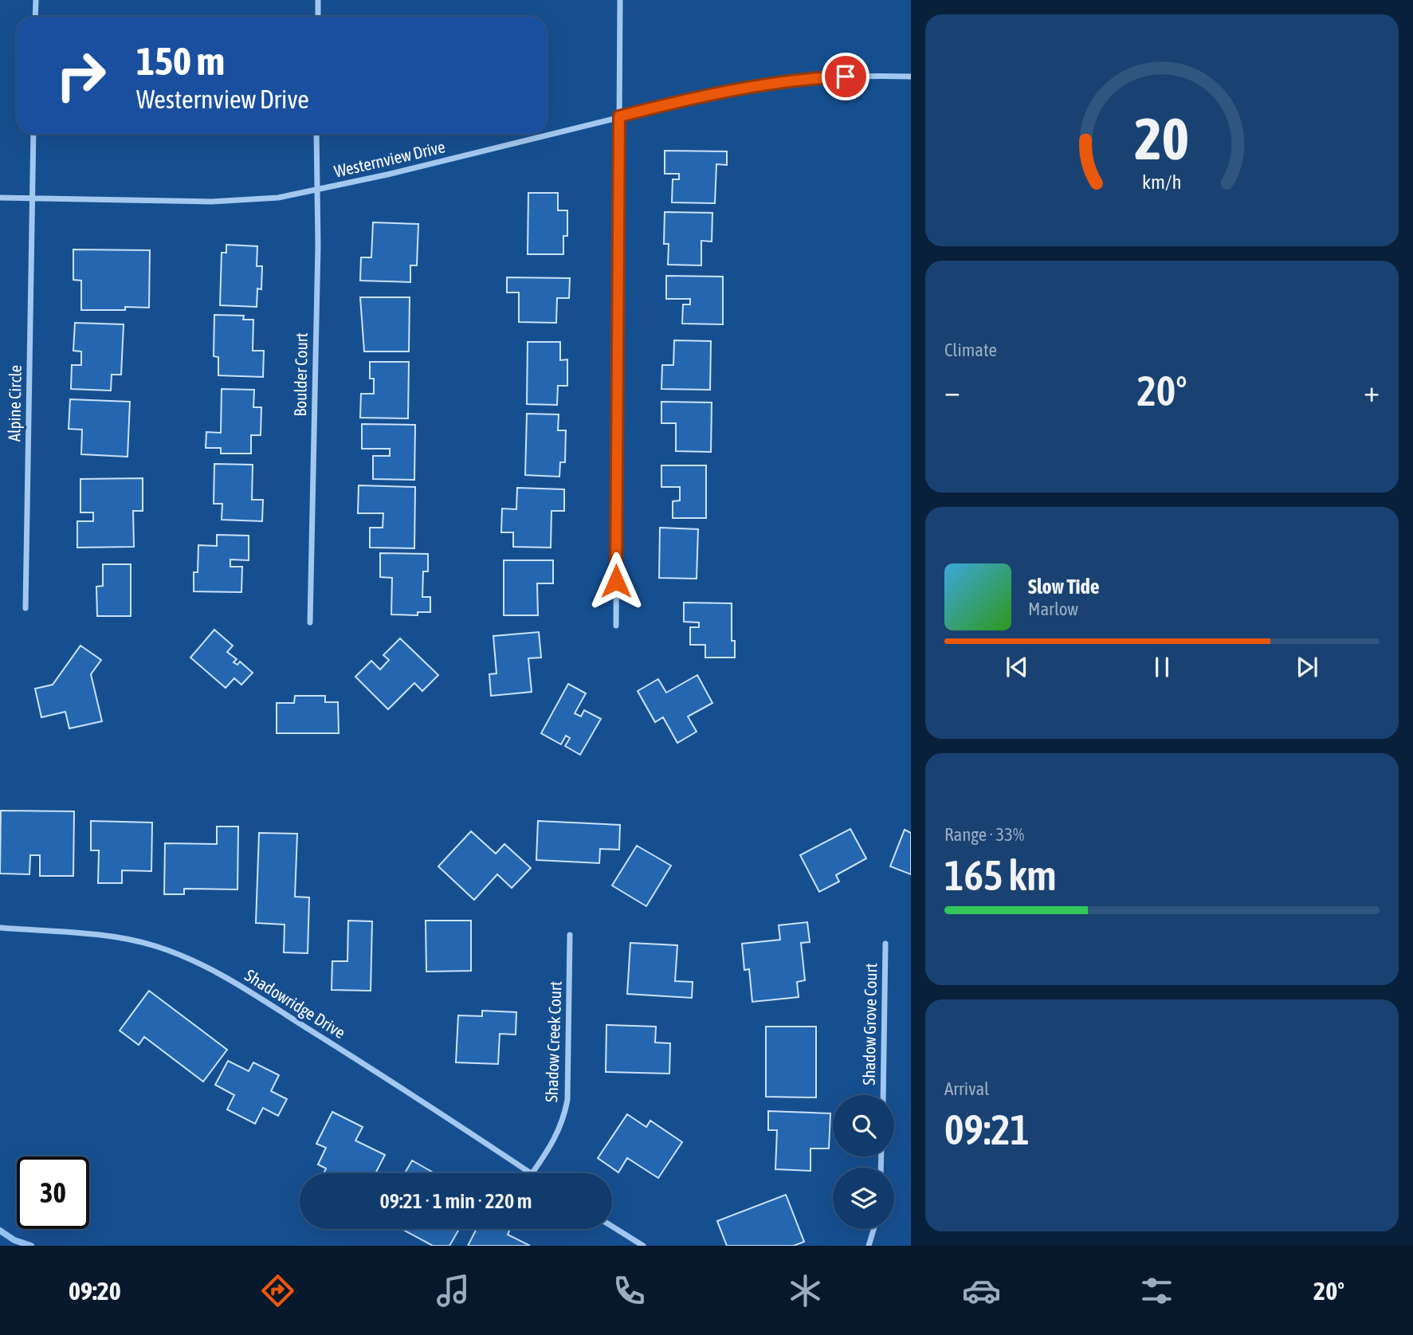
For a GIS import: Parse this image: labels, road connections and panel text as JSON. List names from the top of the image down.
{
  "streets": {
    "street": [
      "Westernview Drive",
      "Boulder Court",
      "Alpine Circle",
      "Shadowridge Drive",
      "Shadow Grove Court",
      "Shadow Creek Court"
    ]
  },
  "crossings": [
    ["Westernview Drive", "Boulder Court"],
    ["Westernview Drive", "Alpine Circle"]
  ],
  "page": {
    "turn": ["150 m", "Westernview Drive"],
    "tile": [
      "Climate",
      ["Range · 33%", "165 km"],
      ["Arrival", "09:21"]
    ],
    "heat": ["−", "20°", "+"],
    "song": ["Slow Tide", "Marlow"],
    "limit": "30",
    "trip": "09:21 · 1 min · 220 m",
    "tabs": ["09:20", "20°"],
    "gauge": ["20", "km/h"]
  }
}
